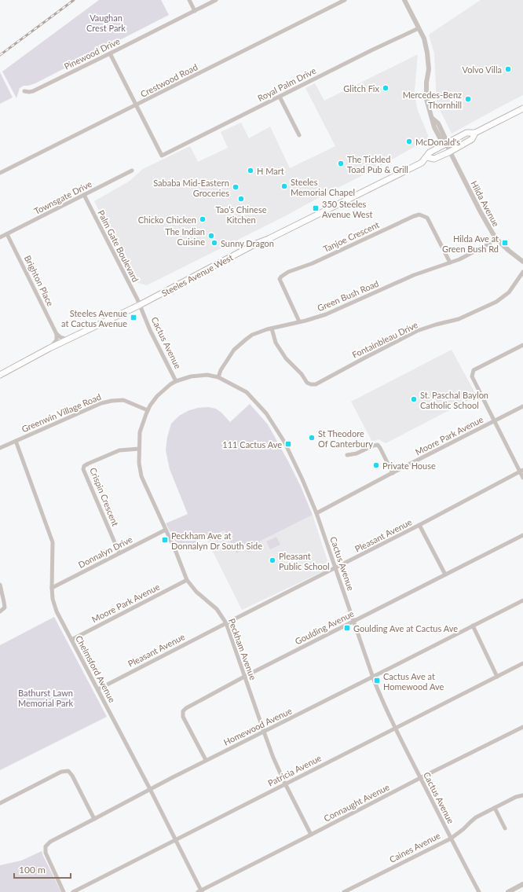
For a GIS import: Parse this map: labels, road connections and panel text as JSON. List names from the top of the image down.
{
  "streets": {
    "main road": ["Steeles Avenue West"],
    "street": [
      "Pinewood Drive",
      "Crestwood Road",
      "Royal Palm Drive",
      "Townsgate Drive",
      "Hilda Avenue",
      "Tanjoe Crescent",
      "Palm Gate Boulevard",
      "Brighton Place",
      "Green Bush Road",
      "Fontainbleau Drive",
      "Cactus Avenue",
      "Greenwin Village Road",
      "Moore Park Avenue",
      "Crispin Crescent",
      "Pleasant Avenue",
      "Donnalyn Drive",
      "Goulding Avenue",
      "Peckham Avenue",
      "Chelmsford Avenue",
      "Homewood Avenue",
      "Patricia Avenue",
      "Connaught Avenue",
      "Caines Avenue"
    ]
  },
  "crossings": [
    ["Crestwood Road", "Royal Palm Drive"],
    ["Royal Palm Drive", "Hilda Avenue"],
    ["Townsgate Drive", "Palm Gate Boulevard"],
    ["Townsgate Drive", "Brighton Place"],
    ["Hilda Avenue", "Steeles Avenue West"],
    ["Hilda Avenue", "Green Bush Road"],
    ["Tanjoe Crescent", "Green Bush Road"],
    ["Palm Gate Boulevard", "Steeles Avenue West"],
    ["Palm Gate Boulevard", "Cactus Avenue"],
    ["Steeles Avenue West", "Cactus Avenue"],
    ["Green Bush Road", "Fontainbleau Drive"],
    ["Green Bush Road", "Cactus Avenue"],
    ["Cactus Avenue", "Moore Park Avenue"],
    ["Cactus Avenue", "Pleasant Avenue"],
    ["Cactus Avenue", "Goulding Avenue"],
    ["Cactus Avenue", "Peckham Avenue"],
    ["Cactus Avenue", "Homewood Avenue"],
    ["Cactus Avenue", "Patricia Avenue"],
    ["Cactus Avenue", "Connaught Avenue"],
    ["Cactus Avenue", "Caines Avenue"],
    ["Greenwin Village Road", "Peckham Avenue"],
    ["Greenwin Village Road", "Chelmsford Avenue"],
    ["Moore Park Avenue", "Peckham Avenue"],
    ["Moore Park Avenue", "Chelmsford Avenue"],
    ["Crispin Crescent", "Donnalyn Drive"],
    ["Crispin Crescent", "Peckham Avenue"],
    ["Pleasant Avenue", "Peckham Avenue"],
    ["Pleasant Avenue", "Chelmsford Avenue"],
    ["Donnalyn Drive", "Peckham Avenue"],
    ["Donnalyn Drive", "Chelmsford Avenue"],
    ["Goulding Avenue", "Peckham Avenue"],
    ["Goulding Avenue", "Homewood Avenue"],
    ["Peckham Avenue", "Homewood Avenue"],
    ["Peckham Avenue", "Patricia Avenue"],
    ["Peckham Avenue", "Connaught Avenue"],
    ["Chelmsford Avenue", "Homewood Avenue"],
    ["Chelmsford Avenue", "Patricia Avenue"],
    ["Chelmsford Avenue", "Connaught Avenue"]
  ],
  "parks": ["Vaughan Crest Park", "Bathurst Lawn Memorial Park"],
  "places": {
    "other": [
      "Volvo Villa",
      "Glitch Fix",
      "Mercedes-Benz Thornhill",
      "McDonald's",
      "The Tickled Toad Pub & Grill",
      "H Mart",
      "Steeles Memorial Chapel",
      "Sababa Mid-Eastern Groceries",
      "Tao’s Chinese Kitchen",
      "Chicko Chicken",
      "The Indian Cuisine",
      "Sunny Dragon",
      "St. Paschal Baylon Catholic School",
      "St Theodore Of Canterbury",
      "Private House",
      "Pleasant Public School"
    ],
    "transit": [
      "350 Steeles Avenue West",
      "Hilda Ave at Green Bush Rd",
      "Steeles Avenue at Cactus Avenue",
      "111 Cactus Ave",
      "Peckham Ave at Donnalyn Dr South Side",
      "Goulding Ave at Cactus Ave",
      "Cactus Ave at Homewood Ave"
    ]
  },
  "scale_bar": "100 m"
}
